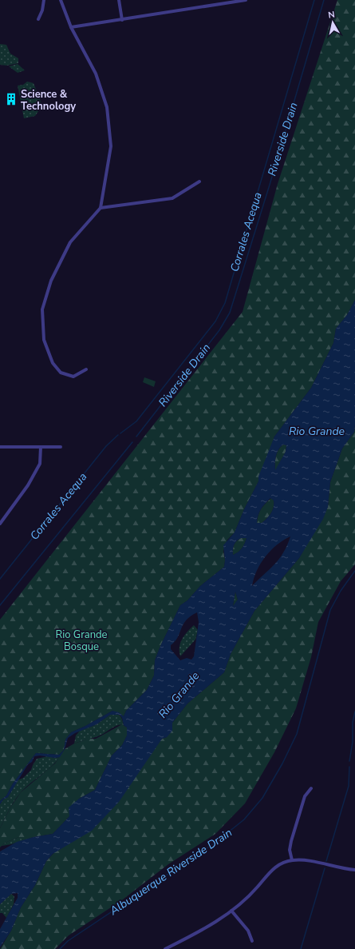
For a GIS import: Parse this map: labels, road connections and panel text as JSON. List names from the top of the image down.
{
  "water": [
    "Riverside Drain",
    "Corrales Acequa",
    "Rio Grande",
    "Albuquerque Riverside Drain"
  ],
  "parks": ["Rio Grande Bosque"],
  "places": {
    "building": ["Science & Technology"]
  },
  "north": "top"
}
